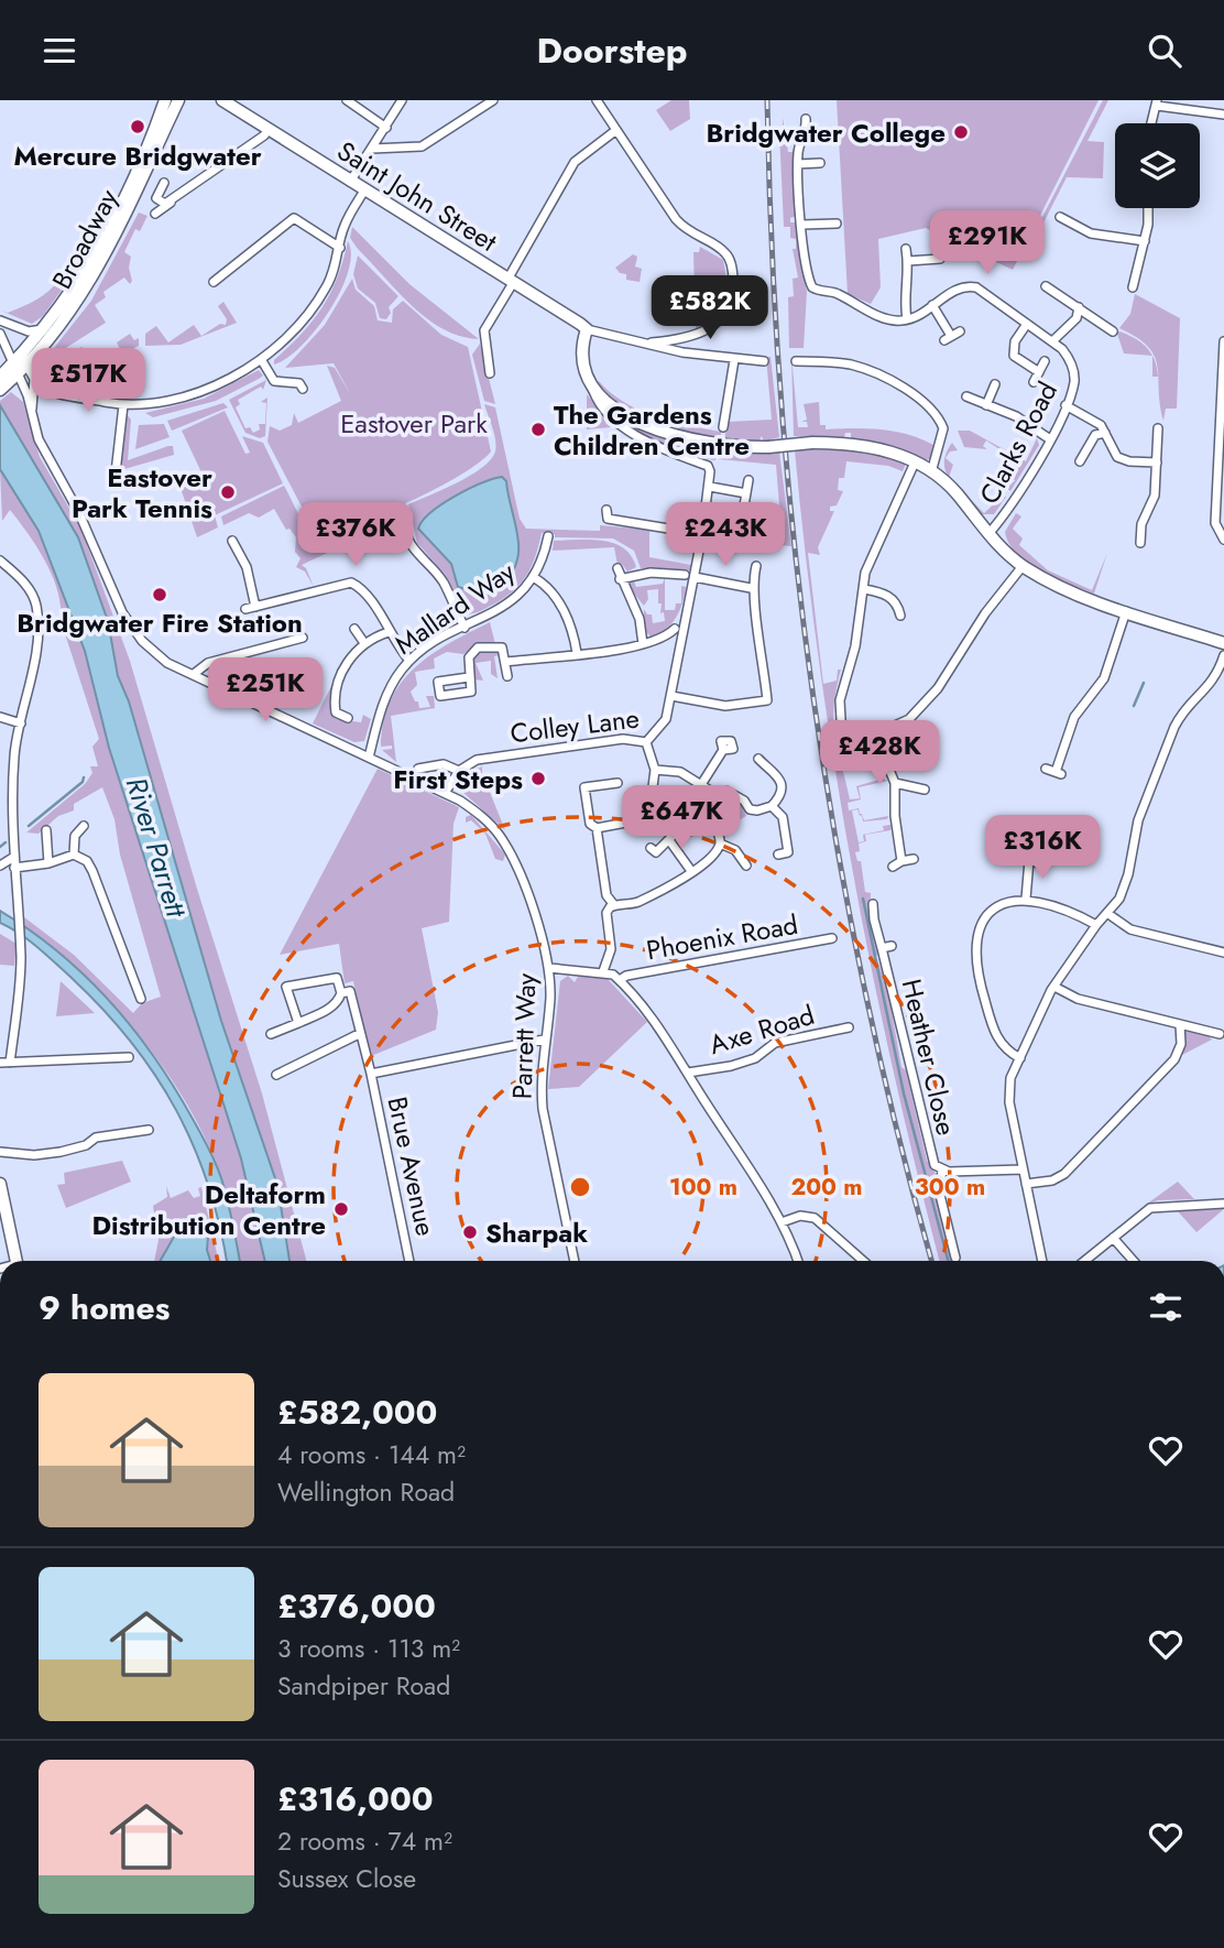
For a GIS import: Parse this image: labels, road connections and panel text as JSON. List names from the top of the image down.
{
  "streets": {
    "main road": ["Saint John Street", "Broadway"],
    "street": [
      "Clarks Road",
      "Mallard Way",
      "Colley Lane",
      "Phoenix Road",
      "Axe Road",
      "Parrett Way",
      "Heather Close",
      "Brue Avenue"
    ]
  },
  "crossings": [
    ["Broadway", "Parrett Way"],
    ["Mallard Way", "Parrett Way"],
    ["Phoenix Road", "Axe Road"],
    ["Axe Road", "Parrett Way"]
  ],
  "water": ["River Parrett"],
  "parks": ["Eastover Park"],
  "places": [
    "Mercure Bridgwater",
    "Bridgwater College",
    "The Gardens Children Centre",
    "Eastover Park Tennis",
    "Bridgwater Fire Station",
    "First Steps",
    "Deltaform Distribution Centre",
    "Sharpak"
  ],
  "page": {
    "header": "Doorstep",
    "price": [
      "£291K",
      "£582K",
      "£517K",
      "£376K",
      "£243K",
      "£251K",
      "£428K",
      "£647K",
      "£316K"
    ],
    "heading": "9 homes",
    "list": [
      {
        "name": "£582,000",
        "note": "4 rooms · 144 m² · Wellington Road"
      },
      {
        "name": "£376,000",
        "note": "3 rooms · 113 m² · Sandpiper Road"
      },
      {
        "name": "£316,000",
        "note": "2 rooms · 74 m² · Sussex Close"
      }
    ]
  },
  "rings": ["100 m", "200 m", "300 m"]
}
